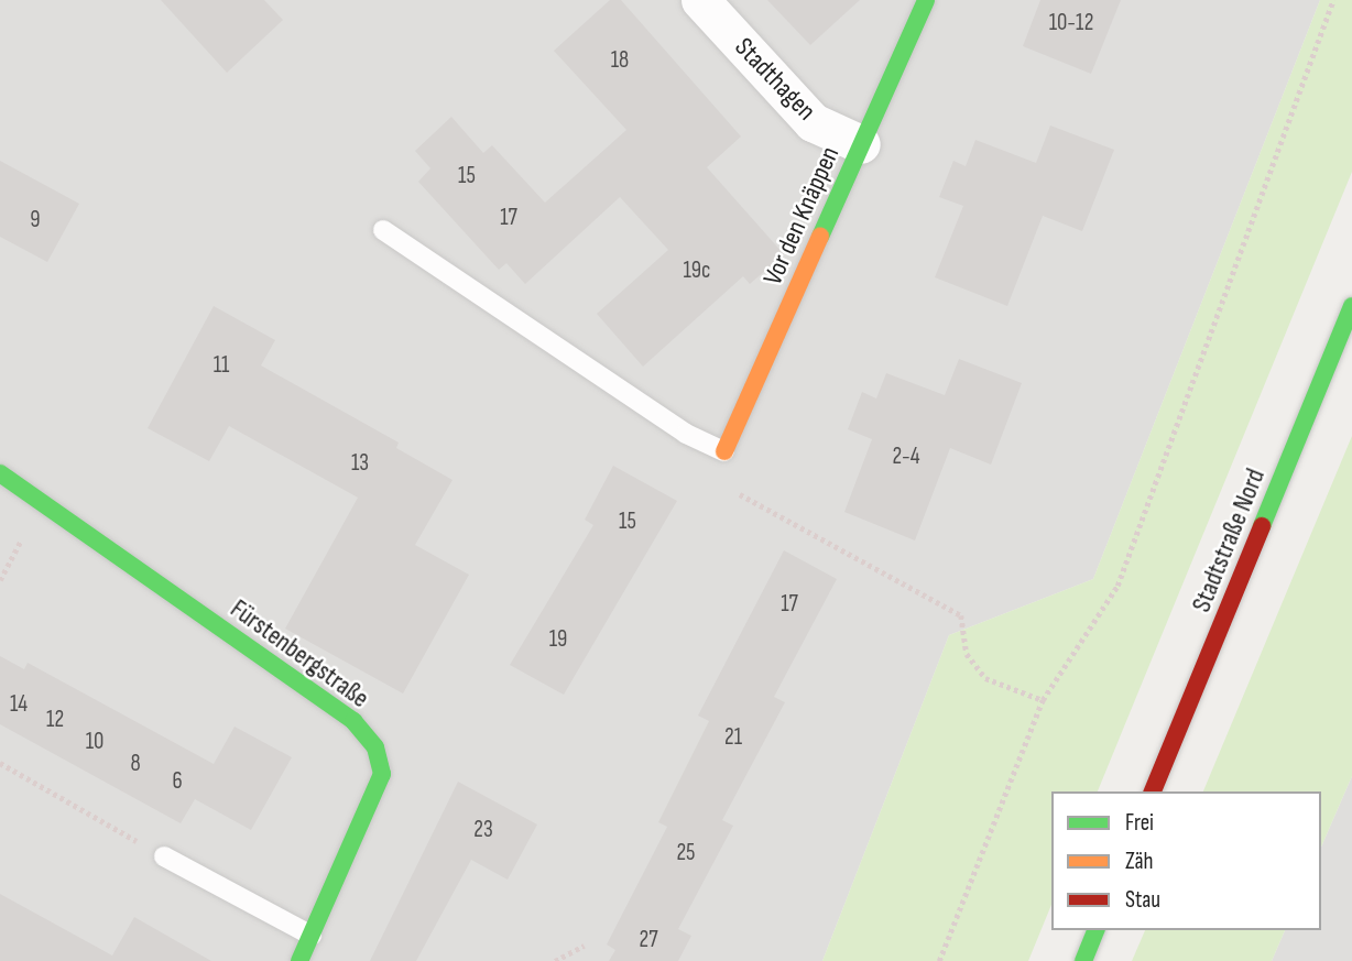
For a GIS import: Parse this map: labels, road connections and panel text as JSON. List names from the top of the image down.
{
  "streets": {
    "street": [
      "Stadthagen",
      "Vor den Knäppen",
      "Stadtstraße Nord",
      "Fürstenbergstraße"
    ]
  },
  "crossings": [
    ["Stadthagen", "Vor den Knäppen"]
  ],
  "house_numbers": [
    "10-12",
    "18",
    "15",
    "17",
    "9",
    "19c",
    "11",
    "2-4",
    "13",
    "15",
    "17",
    "19",
    "14",
    "12",
    "21",
    "10",
    "8",
    "6",
    "23",
    "25",
    "27"
  ],
  "legend": ["Frei", "Zäh", "Stau"]
}
